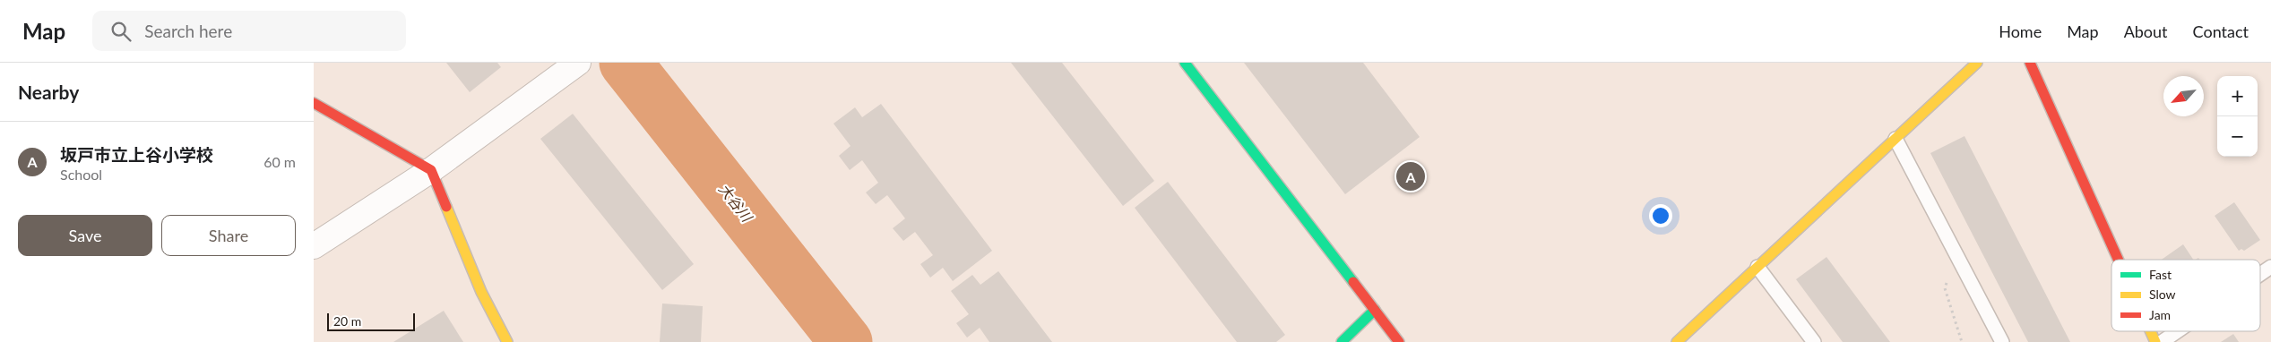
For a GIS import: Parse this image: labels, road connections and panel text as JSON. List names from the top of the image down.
{
  "water": ["大谷川"],
  "legend": ["Fast", "Slow", "Jam"],
  "scale_bar": "20 m",
  "north": "bottom left",
  "page": {
    "header": "Map",
    "search": "Search here",
    "nav": [
      "Home",
      "Map",
      "About",
      "Contact"
    ],
    "heading": "Nearby",
    "map_buttons": ["+", "−"],
    "list": [
      {
        "mark": "A",
        "name": "坂戸市立上谷小学校",
        "note": "School",
        "value": "60 m"
      }
    ],
    "pins": "A",
    "buttons": ["Save", "Share"],
    "scale": "20 m"
  }
}
